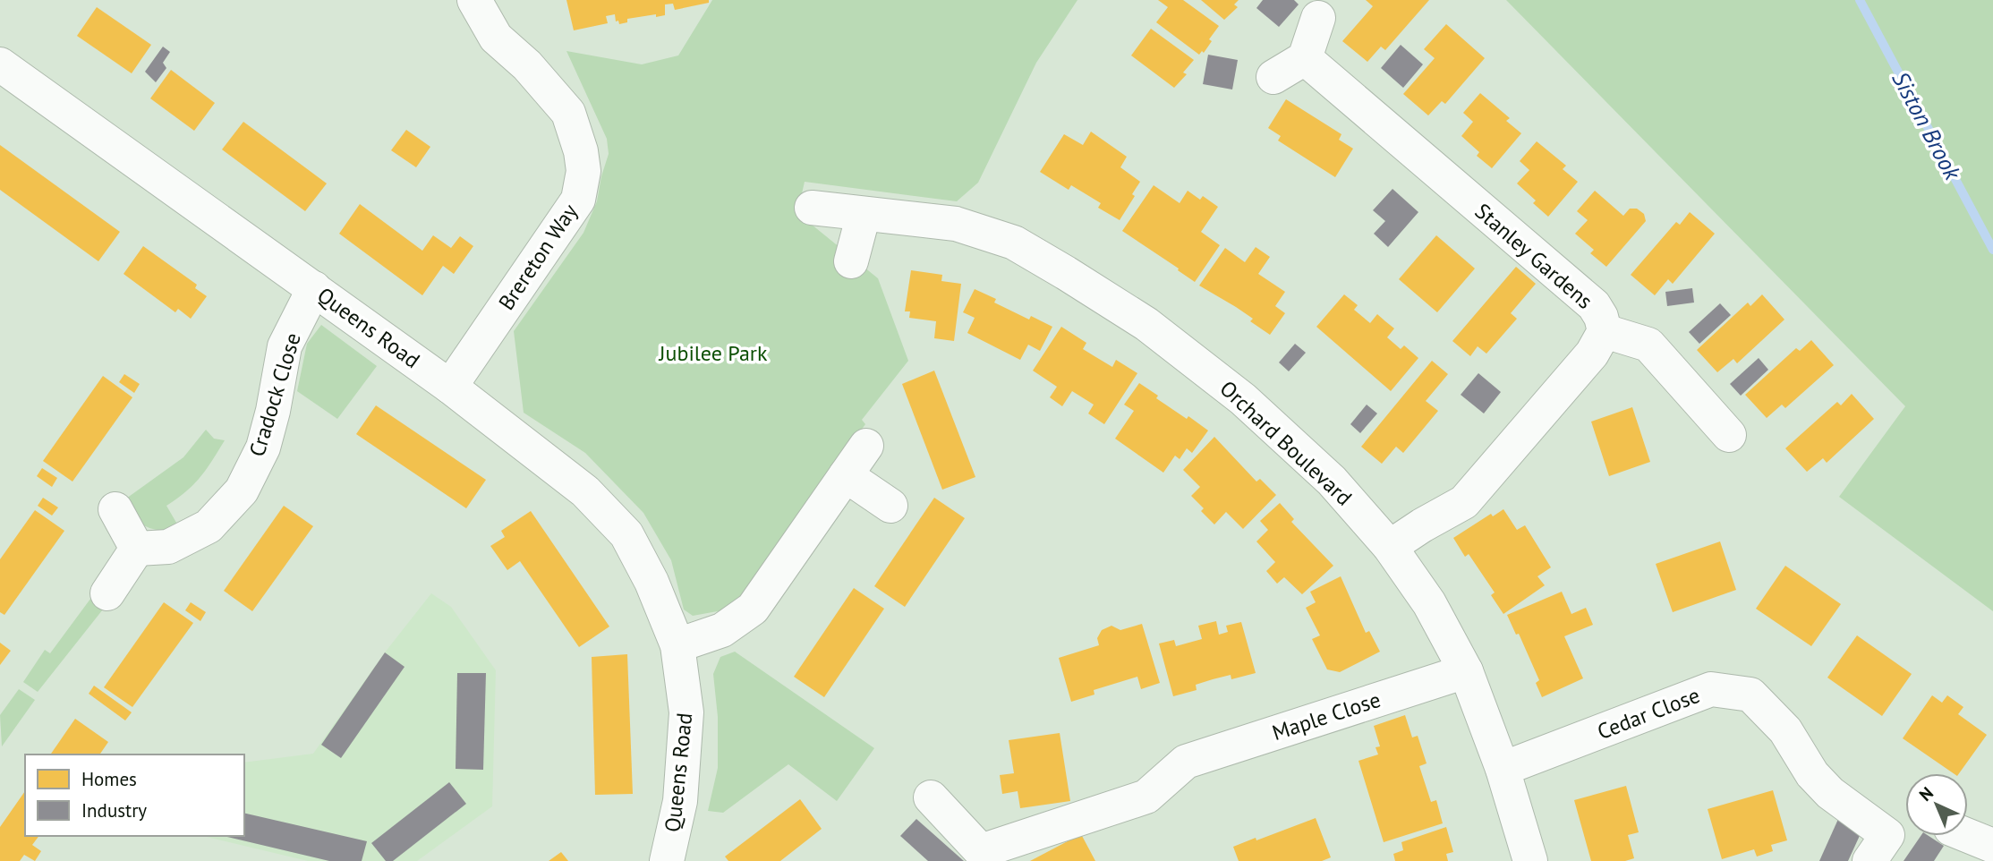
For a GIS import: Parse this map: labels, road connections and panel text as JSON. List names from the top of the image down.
{
  "streets": {
    "street": [
      "Stanley Gardens",
      "Brereton Way",
      "Queens Road",
      "Cradock Close",
      "Orchard Boulevard",
      "Cedar Close",
      "Maple Close"
    ]
  },
  "crossings": [
    ["Stanley Gardens", "Orchard Boulevard"],
    ["Brereton Way", "Queens Road"],
    ["Queens Road", "Cradock Close"],
    ["Orchard Boulevard", "Cedar Close"],
    ["Orchard Boulevard", "Maple Close"]
  ],
  "water": ["Siston Brook"],
  "parks": ["Jubilee Park"],
  "legend": ["Homes", "Industry"],
  "north": "top left"
}
